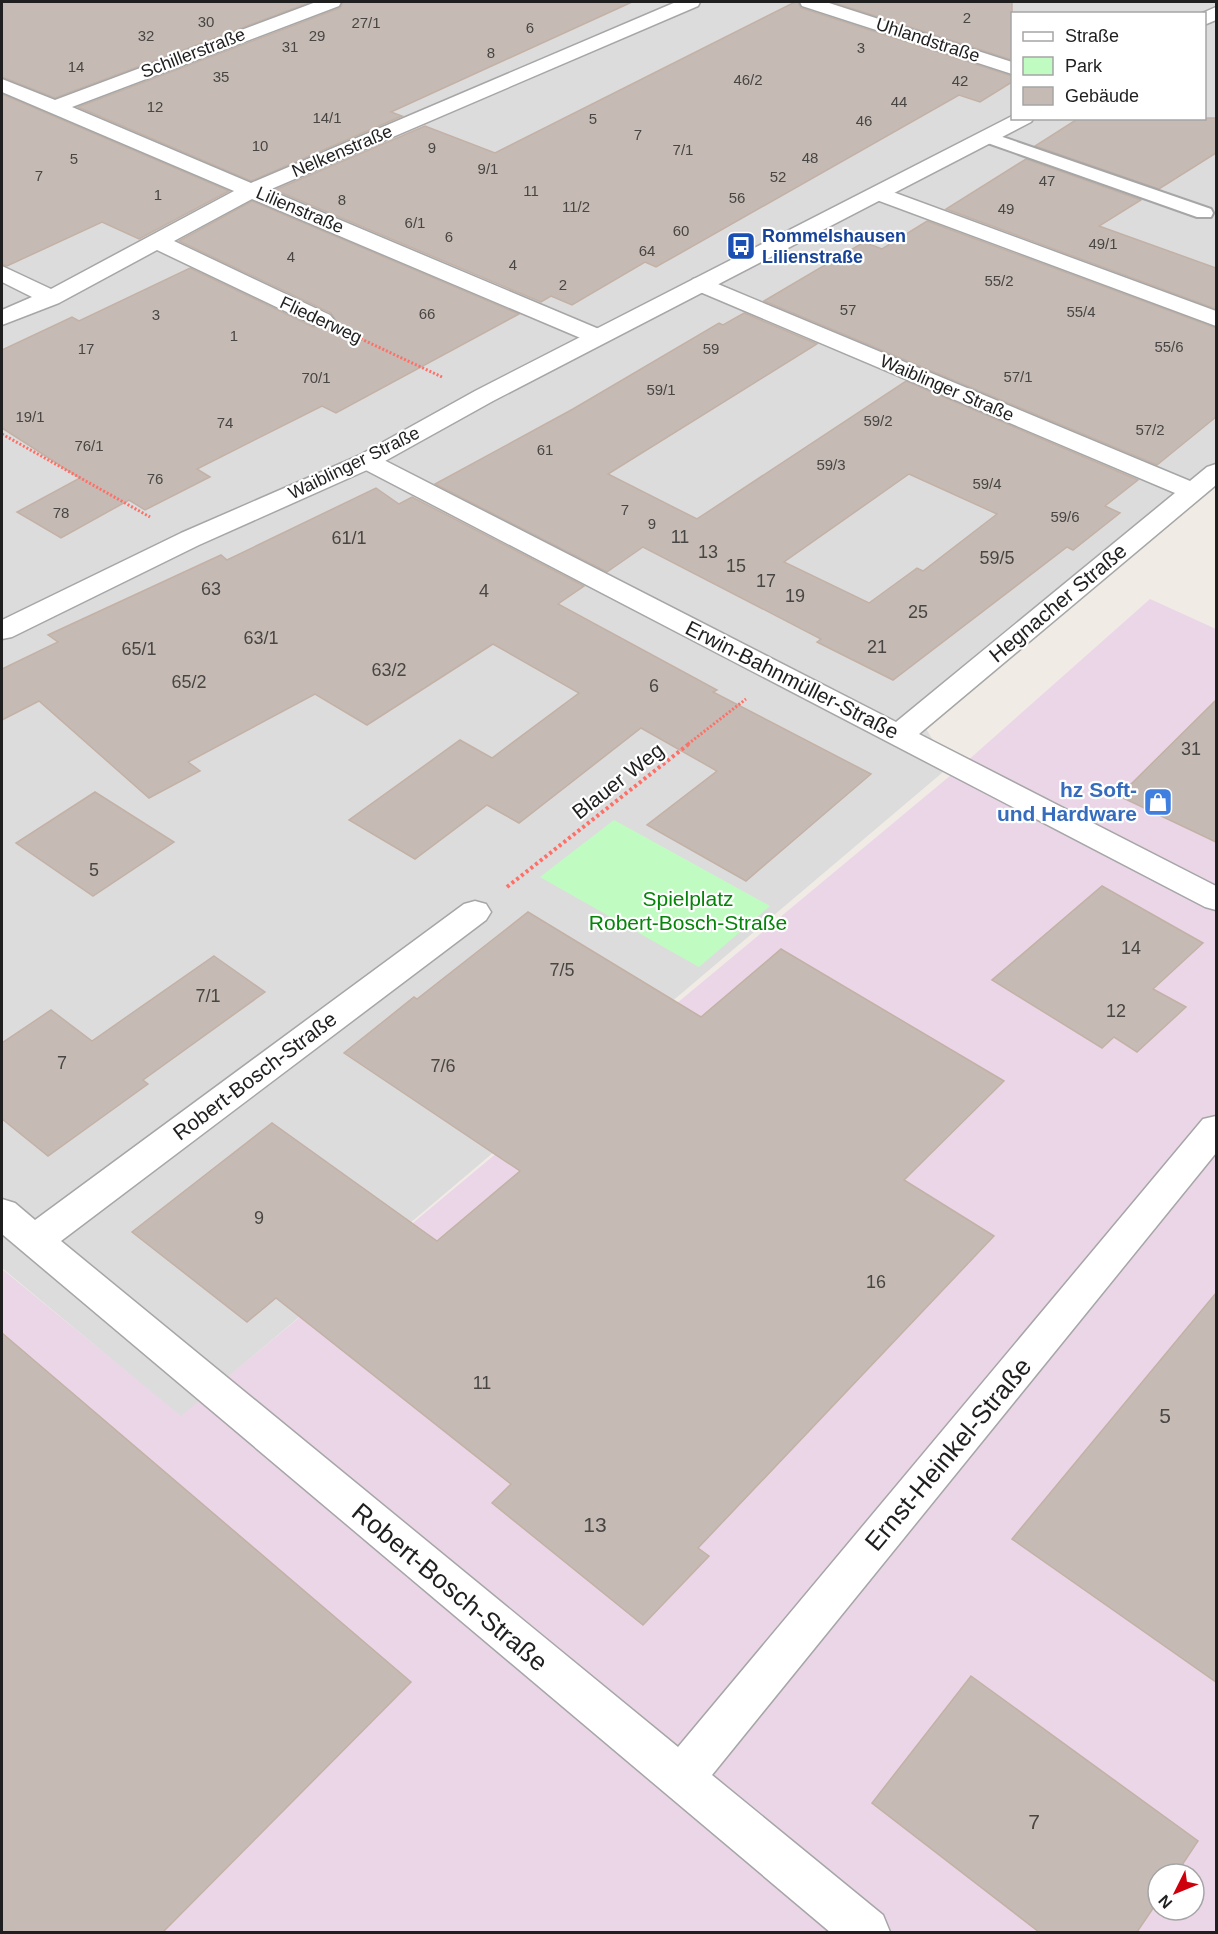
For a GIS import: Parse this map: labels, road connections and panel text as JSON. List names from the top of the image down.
{
  "streets": {
    "street": [
      "Uhlandstraße",
      "Schillerstraße",
      "Nelkenstraße",
      "Lilienstraße",
      "Fliederweg",
      "Waiblinger Straße",
      "Hegnacher Straße",
      "Erwin-Bahnmüller-Straße",
      "Robert-Bosch-Straße",
      "Ernst-Heinkel-Straße"
    ],
    "path": ["Blauer Weg"]
  },
  "crossings": [
    ["Schillerstraße", "Lilienstraße"],
    ["Nelkenstraße", "Lilienstraße"],
    ["Nelkenstraße", "Fliederweg"],
    ["Lilienstraße", "Waiblinger Straße"],
    ["Fliederweg", "Waiblinger Straße"],
    ["Waiblinger Straße", "Hegnacher Straße"],
    ["Waiblinger Straße", "Erwin-Bahnmüller-Straße"],
    ["Hegnacher Straße", "Erwin-Bahnmüller-Straße"],
    ["Erwin-Bahnmüller-Straße", "Blauer Weg"],
    ["Blauer Weg", "Robert-Bosch-Straße"],
    ["Robert-Bosch-Straße", "Ernst-Heinkel-Straße"]
  ],
  "parks": ["Spielplatz Robert-Bosch-Straße"],
  "places": {
    "bus stop": ["Rommelshausen Lilienstraße"],
    "shop": ["hz Soft- und Hardware"]
  },
  "house_numbers": [
    "2",
    "30",
    "27/1",
    "6",
    "32",
    "29",
    "31",
    "3",
    "8",
    "14",
    "35",
    "46/2",
    "42",
    "44",
    "12",
    "14/1",
    "5",
    "46",
    "7",
    "10",
    "9",
    "7/1",
    "48",
    "5",
    "9/1",
    "7",
    "52",
    "47",
    "11",
    "1",
    "56",
    "8",
    "11/2",
    "49",
    "6/1",
    "60",
    "6",
    "49/1",
    "64",
    "4",
    "4",
    "55/2",
    "2",
    "57",
    "55/4",
    "66",
    "3",
    "1",
    "55/6",
    "17",
    "59",
    "57/1",
    "70/1",
    "59/1",
    "19/1",
    "59/2",
    "74",
    "57/2",
    "76/1",
    "61",
    "59/3",
    "76",
    "59/4",
    "7",
    "78",
    "59/6",
    "9",
    "11",
    "61/1",
    "13",
    "59/5",
    "15",
    "17",
    "63",
    "4",
    "19",
    "25",
    "63/1",
    "21",
    "65/1",
    "63/2",
    "65/2",
    "6",
    "31",
    "5",
    "14",
    "7/5",
    "7/1",
    "12",
    "7",
    "7/6",
    "9",
    "16",
    "11",
    "5",
    "13",
    "7"
  ],
  "legend": ["Straße", "Park", "Gebäude"],
  "north": "bottom left"
}
